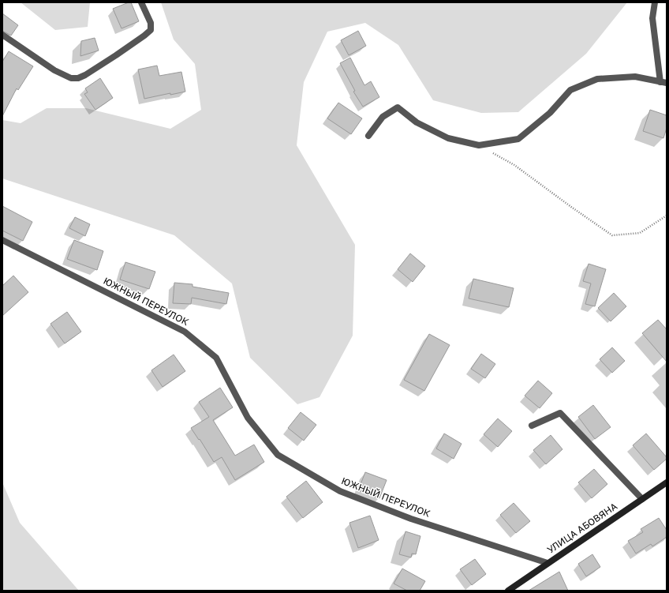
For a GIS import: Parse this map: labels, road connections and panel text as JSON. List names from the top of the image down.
{
  "streets": {
    "street": ["ЮЖНЫЙ ПЕРЕУЛОК", "УЛИЦА АБОВЯНА"]
  },
  "crossings": [
    ["ЮЖНЫЙ ПЕРЕУЛОК", "УЛИЦА АБОВЯНА"]
  ]
}
